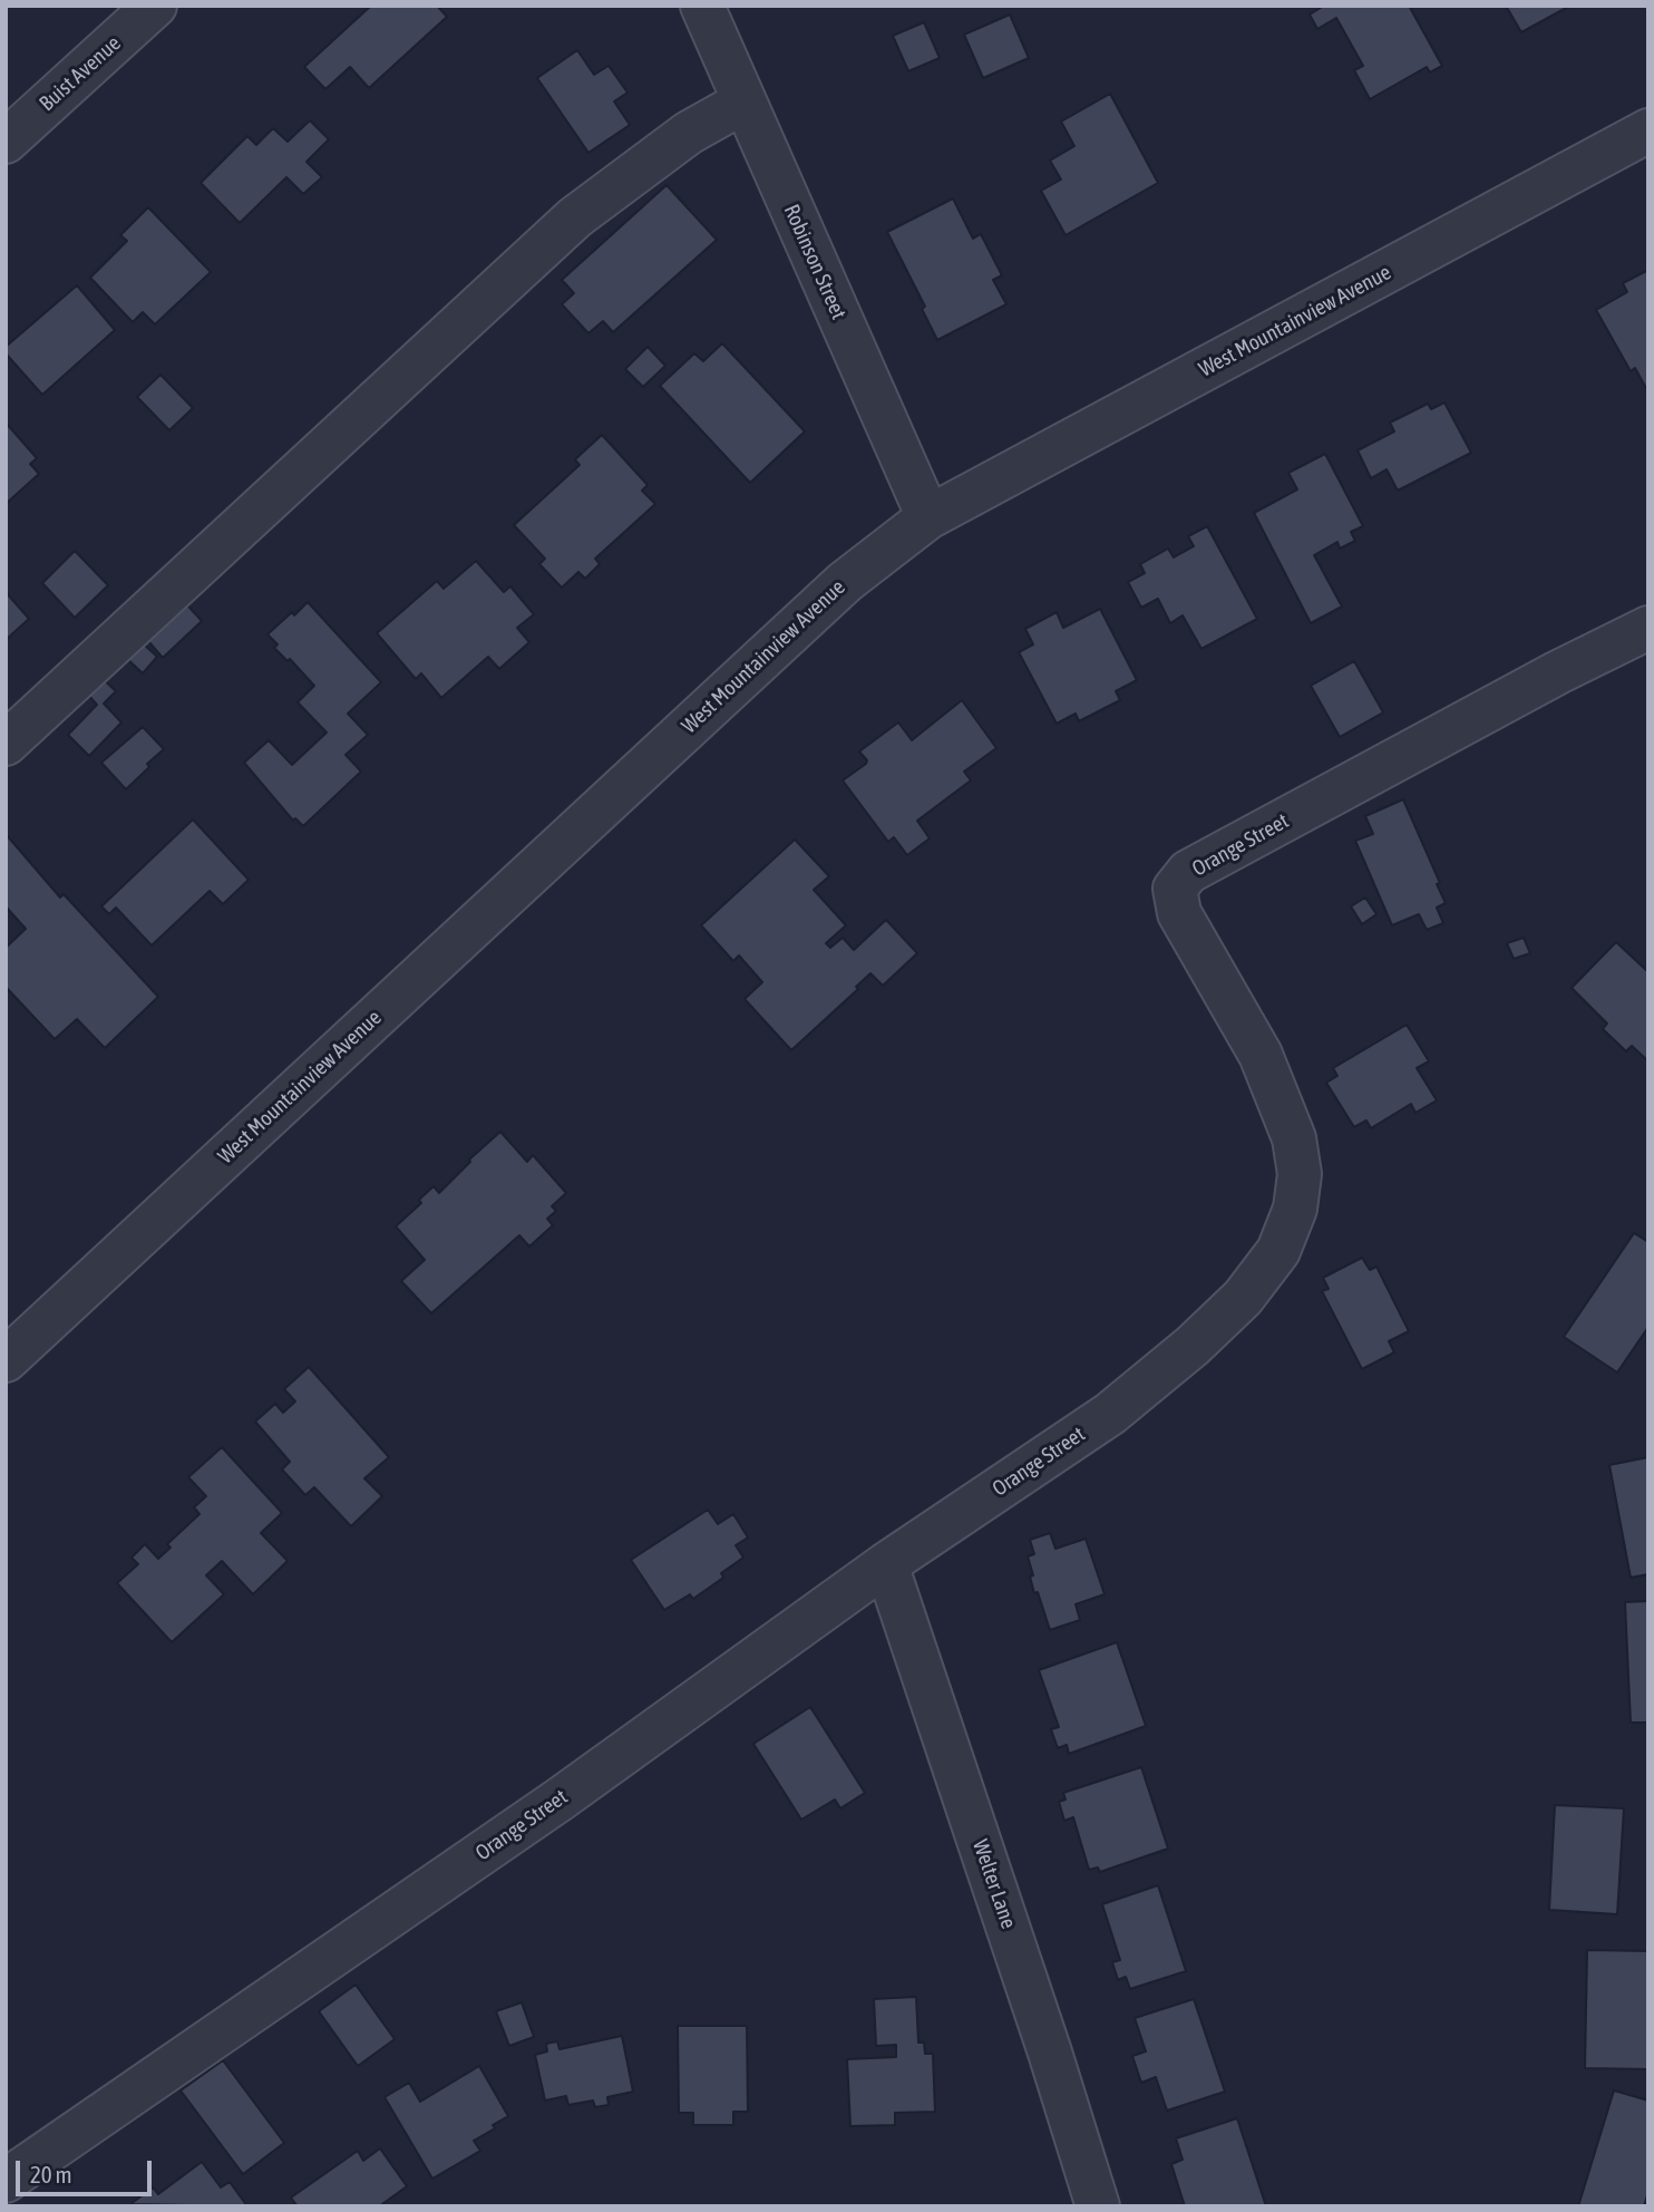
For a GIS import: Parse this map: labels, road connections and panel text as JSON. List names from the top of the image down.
{
  "streets": {
    "street": [
      "Buist Avenue",
      "Robinson Street",
      "West Mountainview Avenue",
      "Orange Street",
      "Welter Lane"
    ]
  },
  "crossings": [
    ["Robinson Street", "West Mountainview Avenue"],
    ["Orange Street", "Welter Lane"]
  ],
  "scale_bar": "20 m"
}
